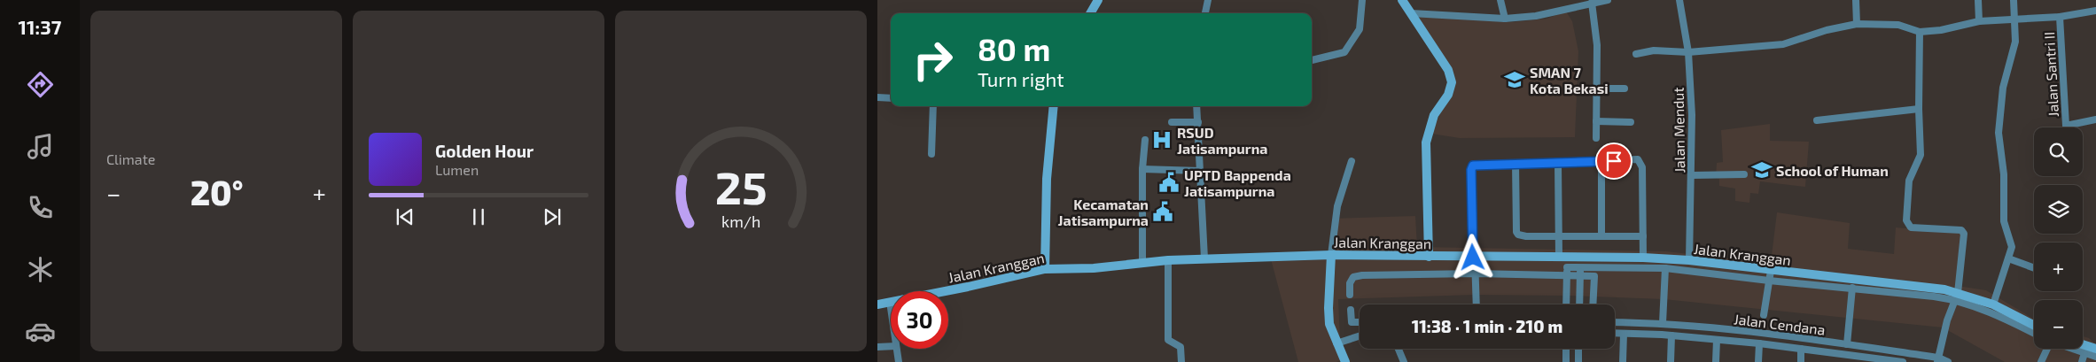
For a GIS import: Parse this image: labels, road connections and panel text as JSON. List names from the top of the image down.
{
  "streets": {
    "main road": ["Jalan Kranggan"],
    "street": ["Jalan Santri II", "Jalan Mendut", "Jalan Cendana"]
  },
  "crossings": [
    ["Jalan Mendut", "Jalan Kranggan"]
  ],
  "places": {
    "school or university": ["SMAN 7 Kota Bekasi", "School of Human"],
    "hospital": ["RSUD Jatisampurna"],
    "public building": ["UPTD Bappenda Jatisampurna", "Kecamatan Jatisampurna"]
  },
  "page": {
    "tabs": "11:37",
    "tile": "Climate",
    "turn": ["80 m", "Turn right"],
    "map_buttons": ["+", "−"],
    "song": ["Golden Hour", "Lumen"],
    "heat": ["−", "20°", "+"],
    "limit": "30",
    "trip": "11:38 · 1 min · 210 m",
    "gauge": ["25", "km/h"]
  }
}
